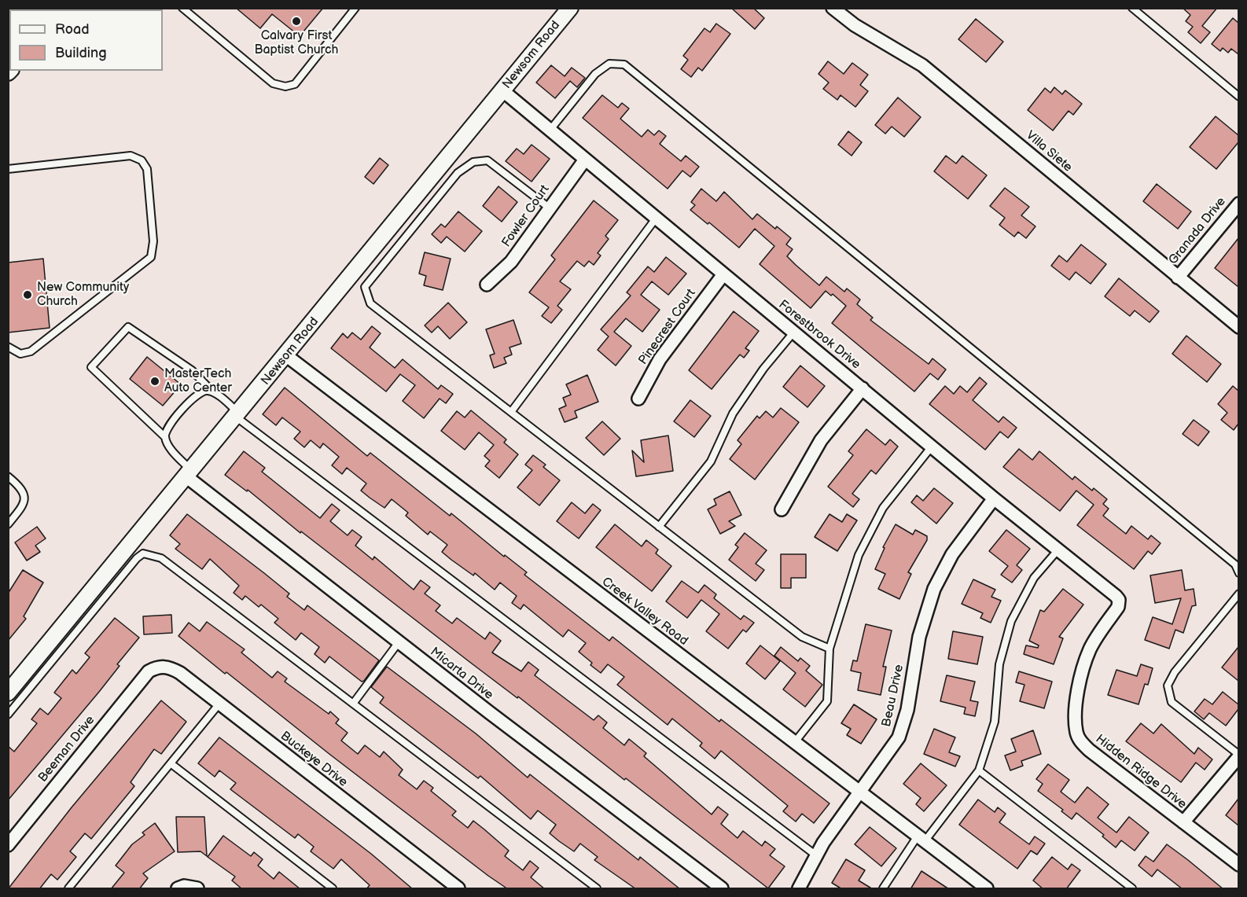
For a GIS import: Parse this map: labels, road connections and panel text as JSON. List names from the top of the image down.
{
  "streets": {
    "street": [
      "Newsom Road",
      "Villa Siete",
      "Fowler Court",
      "Granada Drive",
      "Pinecrest Court",
      "Forestbrook Drive",
      "Creek Valley Road",
      "Micarta Drive",
      "Beau Drive",
      "Beeman Drive",
      "Buckeye Drive",
      "Hidden Ridge Drive"
    ]
  },
  "crossings": [
    ["Newsom Road", "Forestbrook Drive"],
    ["Newsom Road", "Creek Valley Road"],
    ["Newsom Road", "Micarta Drive"],
    ["Villa Siete", "Granada Drive"],
    ["Fowler Court", "Forestbrook Drive"],
    ["Pinecrest Court", "Forestbrook Drive"],
    ["Forestbrook Drive", "Beau Drive"],
    ["Forestbrook Drive", "Hidden Ridge Drive"],
    ["Creek Valley Road", "Beau Drive"],
    ["Beeman Drive", "Buckeye Drive"]
  ],
  "places": ["Calvary First Baptist Church", "New Community Church", "MasterTech Auto Center"],
  "legend": ["Road", "Building"]
}
